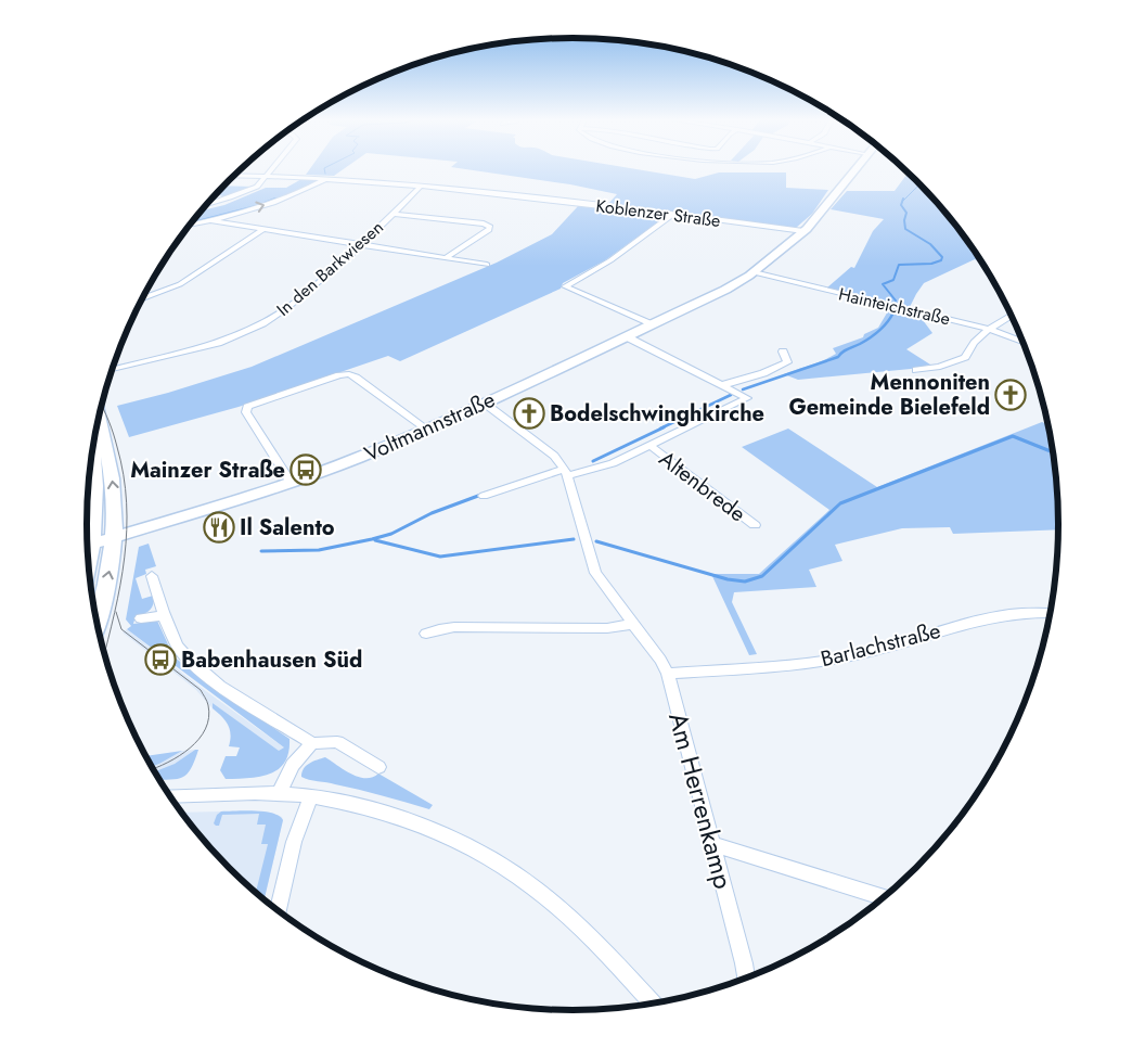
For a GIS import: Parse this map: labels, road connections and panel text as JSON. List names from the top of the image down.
{
  "streets": {
    "street": [
      "Koblenzer Straße",
      "In den Barkwiesen",
      "Hainteichstraße",
      "Voltmannstraße",
      "Altenbrede",
      "Barlachstraße",
      "Am Herrenkamp"
    ]
  },
  "crossings": [
    ["Koblenzer Straße", "In den Barkwiesen"],
    ["Koblenzer Straße", "Voltmannstraße"],
    ["Hainteichstraße", "Voltmannstraße"],
    ["Voltmannstraße", "Am Herrenkamp"],
    ["Altenbrede", "Am Herrenkamp"],
    ["Barlachstraße", "Am Herrenkamp"]
  ],
  "places": {
    "church": ["Mennoniten Gemeinde Bielefeld", "Bodelschwinghkirche"],
    "bus stop": ["Mainzer Straße", "Babenhausen Süd"],
    "restaurant": ["Il Salento"]
  }
}
